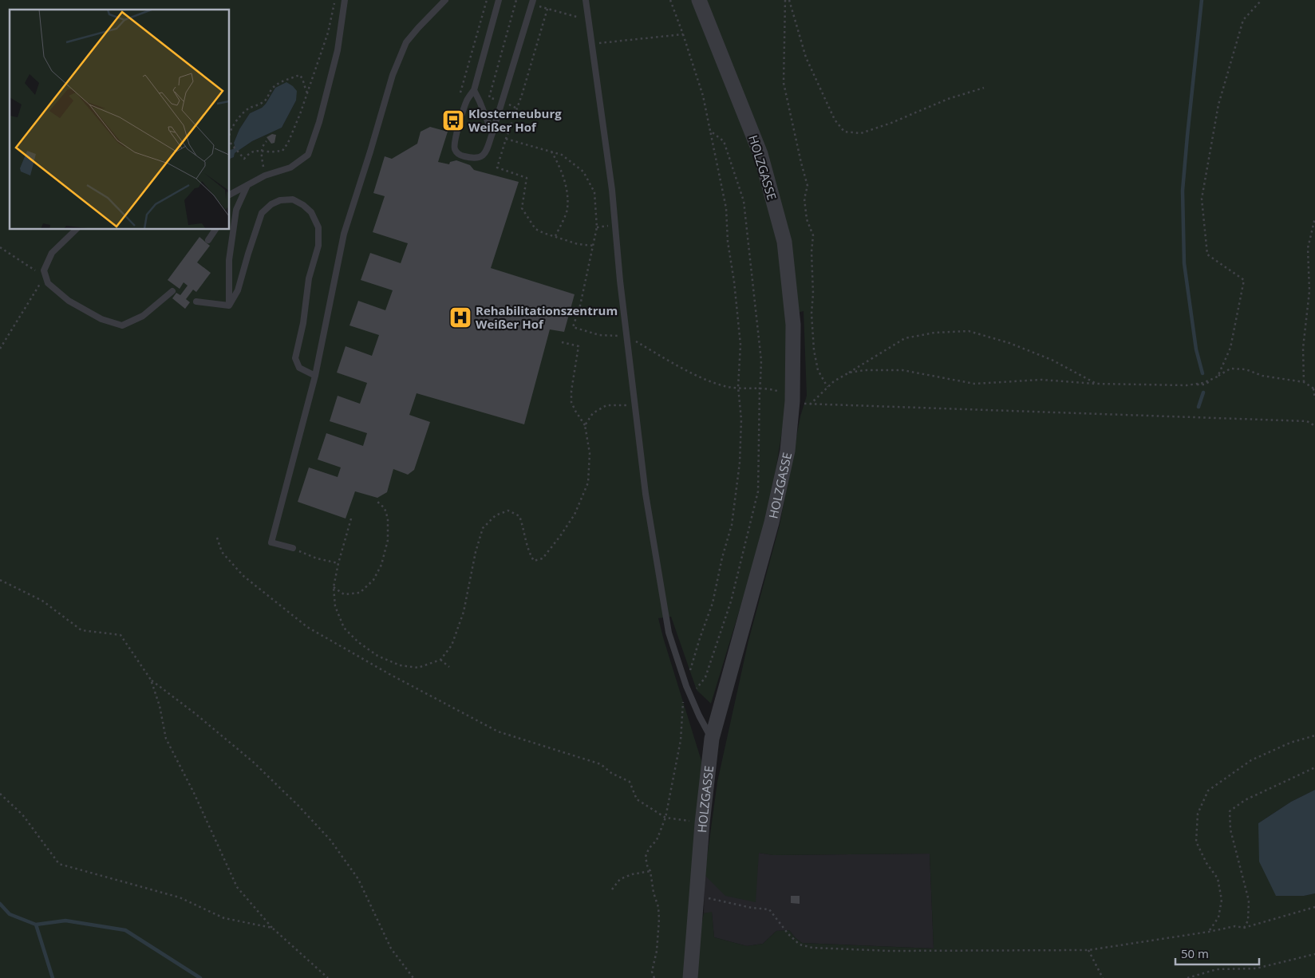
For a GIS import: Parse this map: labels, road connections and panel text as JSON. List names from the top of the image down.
{
  "streets": {
    "street": ["HOLZGASSE"]
  },
  "places": {
    "bus stop": ["Klosterneuburg Weißer Hof"],
    "hospital": ["Rehabilitationszentrum Weißer Hof"]
  },
  "scale_bar": "50 m"
}
